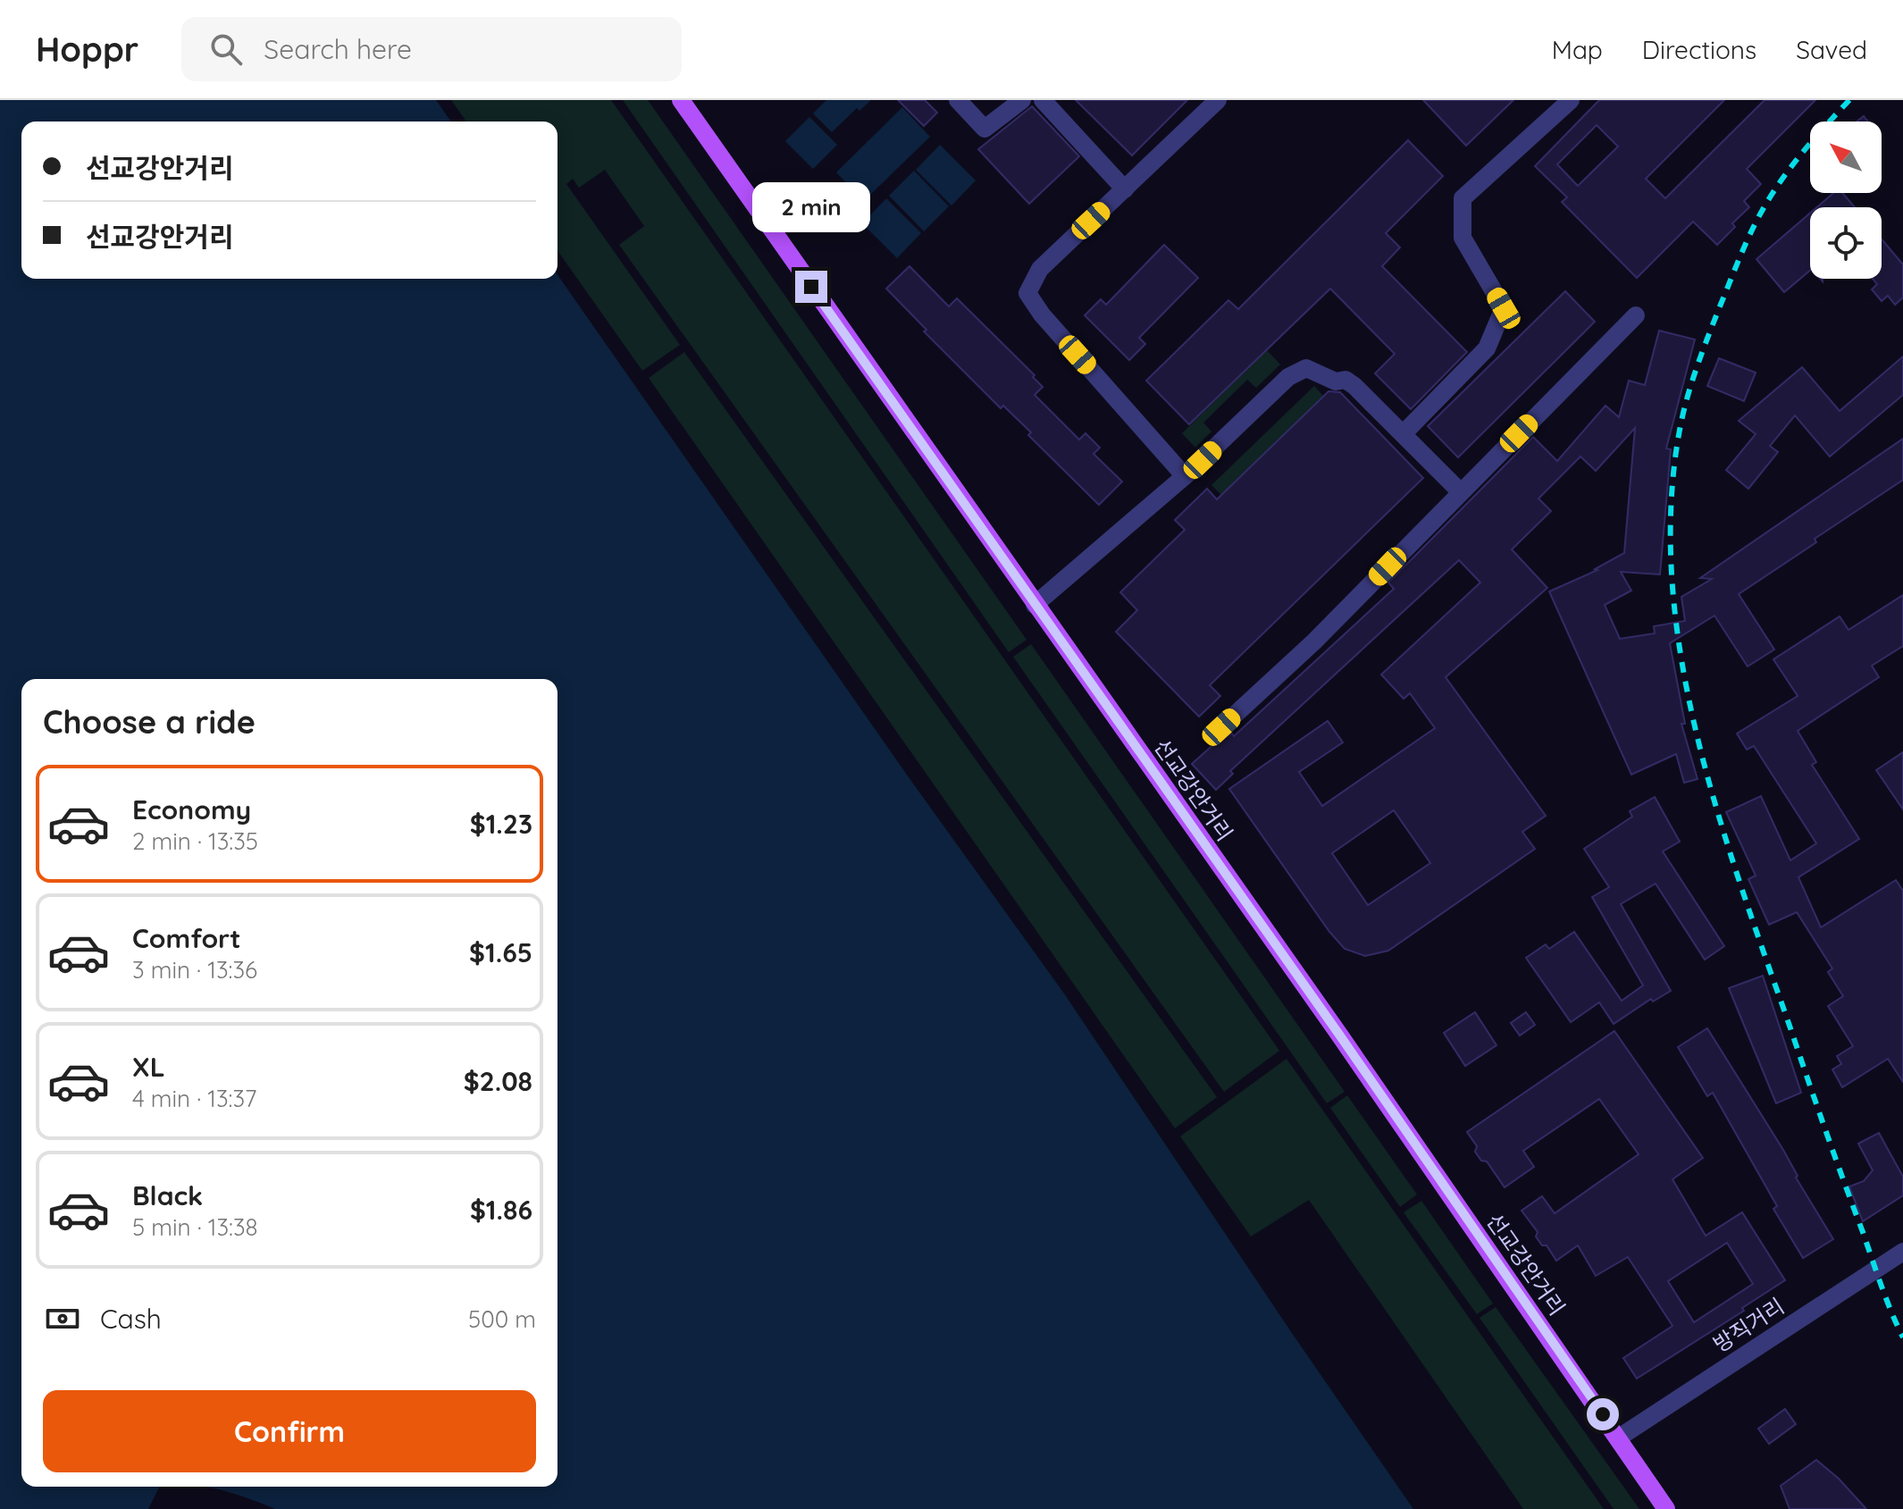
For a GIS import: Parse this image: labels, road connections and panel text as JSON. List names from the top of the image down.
{
  "streets": {
    "main road": ["선교강안거리"],
    "street": ["방직거리"]
  },
  "crossings": [
    ["선교강안거리", "방직거리"]
  ],
  "north": "top left",
  "page": {
    "header": "Hoppr",
    "search": "Search here",
    "nav": ["Map", "Directions", "Saved"],
    "banner": ["선교강안거리", "선교강안거리"],
    "bubble": "2 min",
    "heading": "Choose a ride",
    "list": [
      {
        "name": "Economy",
        "note": "2 min · 13:35",
        "value": "$1.23"
      },
      {
        "name": "Comfort",
        "note": "3 min · 13:36",
        "value": "$1.65"
      },
      {
        "name": "XL",
        "note": "4 min · 13:37",
        "value": "$2.08"
      },
      {
        "name": "Black",
        "note": "5 min · 13:38",
        "value": "$1.86"
      }
    ],
    "pay": ["Cash", "500 m"],
    "buttons": "Confirm"
  }
}
